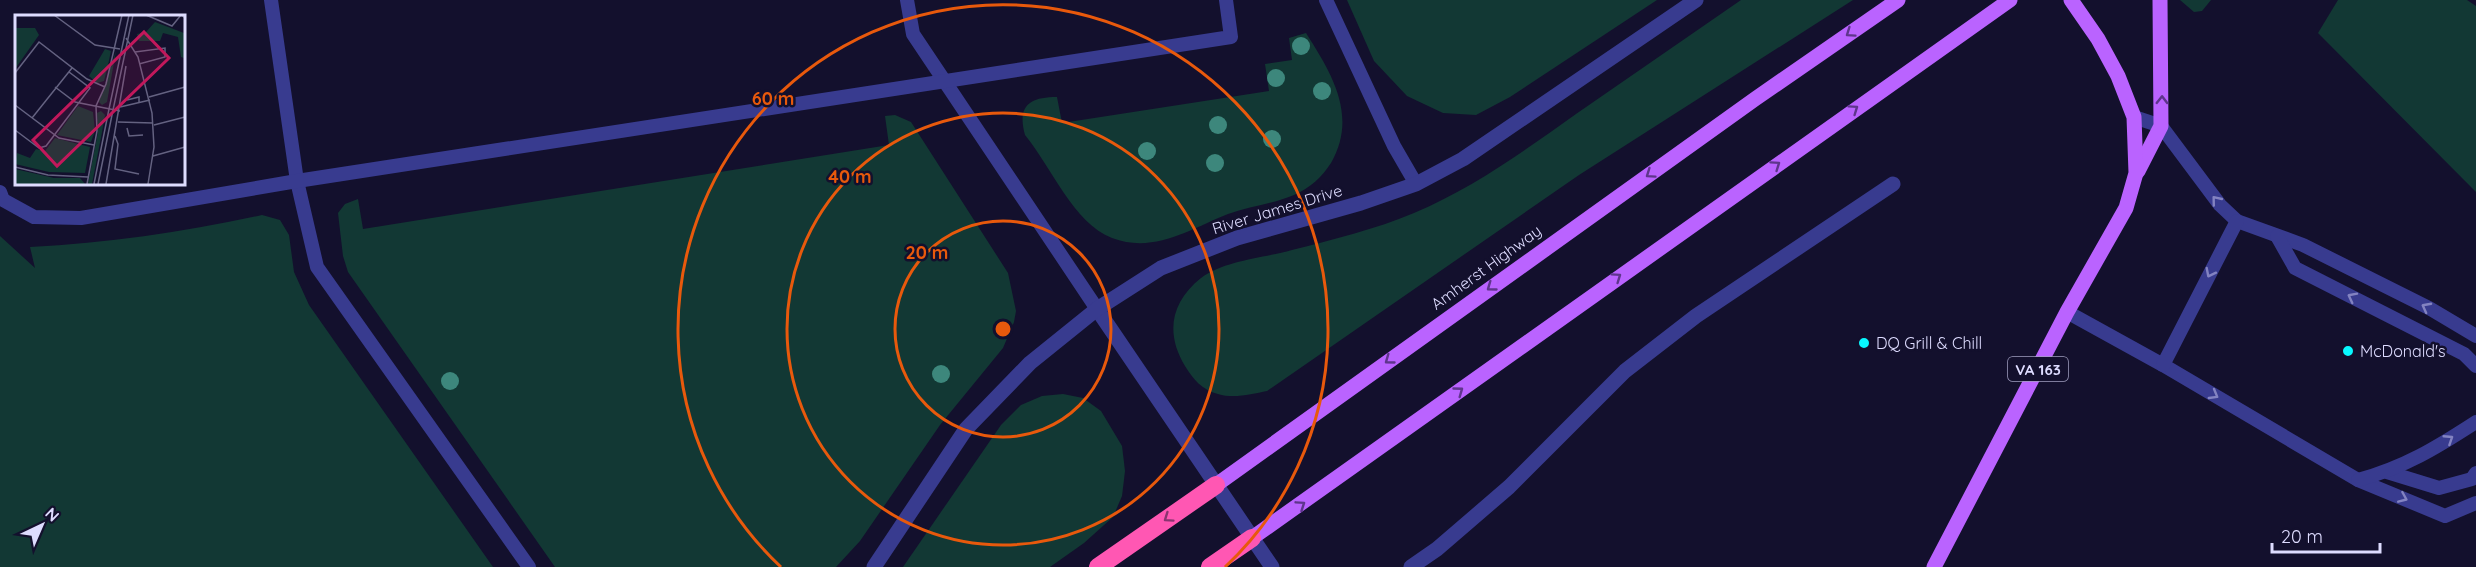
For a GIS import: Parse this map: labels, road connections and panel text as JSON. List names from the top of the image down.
{
  "streets": {
    "highway": ["Amherst Highway"],
    "main road": ["VA 163"],
    "street": ["River James Drive"]
  },
  "places": ["DQ Grill & Chill", "McDonald's"],
  "scale_bar": "20 m",
  "north": "top right",
  "rings": ["60 m", "40 m", "20 m"]
}
